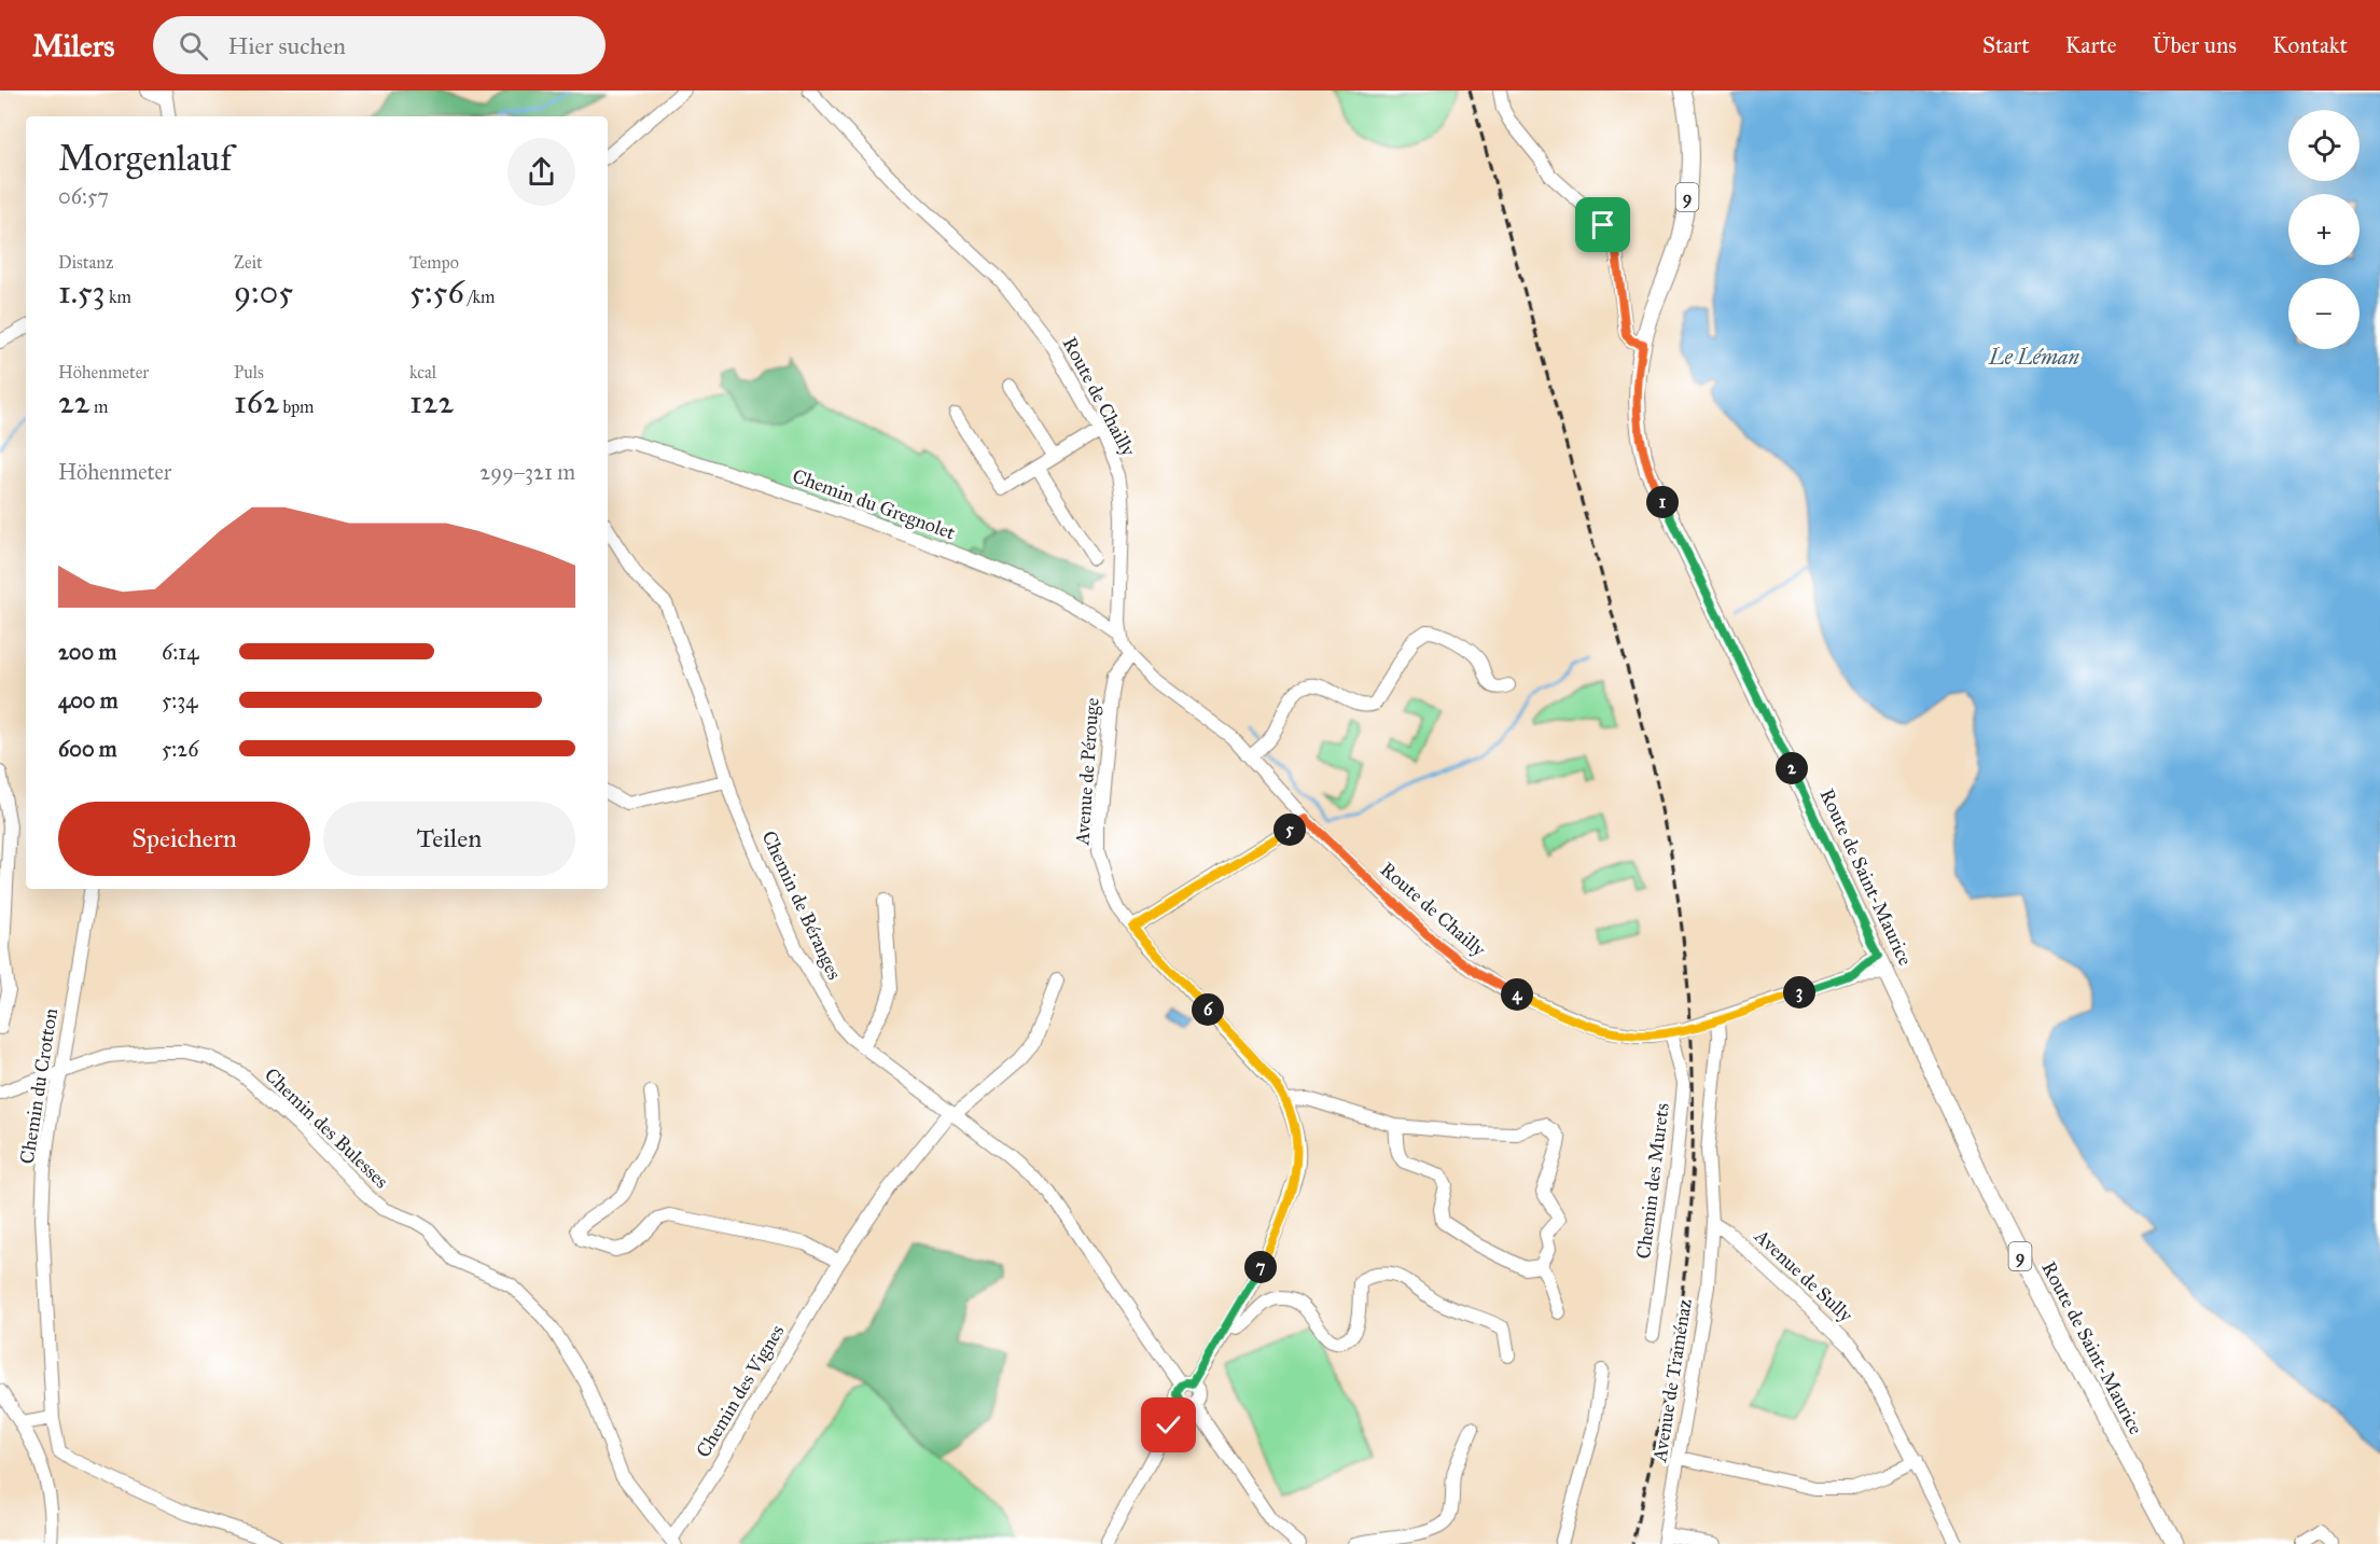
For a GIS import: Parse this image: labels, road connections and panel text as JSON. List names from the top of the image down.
{
  "streets": {
    "main road": ["9", "Route de Saint-Maurice"],
    "street": [
      "Route de Chailly",
      "Chemin du Gregnolet",
      "Avenue de Pérouge",
      "Chemin de Béranges",
      "Chemin du Crotton",
      "Chemin des Bulesses",
      "Chemin des Murets",
      "Avenue de Sully",
      "Avenue de Traménaz",
      "Chemin des Vignes"
    ]
  },
  "crossings": [
    ["Route de Chailly", "Chemin du Gregnolet"],
    ["Route de Chailly", "Avenue de Pérouge"],
    ["Route de Chailly", "Route de Saint-Maurice"],
    ["Route de Chailly", "Chemin des Murets"],
    ["Avenue de Pérouge", "Chemin de Béranges"],
    ["Chemin de Béranges", "Chemin des Vignes"],
    ["Chemin du Crotton", "Chemin des Bulesses"],
    ["Chemin des Bulesses", "Chemin des Vignes"],
    ["Avenue de Sully", "Avenue de Traménaz"]
  ],
  "water": ["Le Léman"],
  "page": {
    "header": "Milers",
    "search": "Hier suchen",
    "nav": [
      "Start",
      "Karte",
      "Über uns",
      "Kontakt"
    ],
    "map_buttons": ["+", "−"],
    "heading": ["Morgenlauf", "06:57"],
    "stats": [
      ["Distanz", "1.53 km"],
      ["Zeit", "9:05"],
      ["Tempo", "5:56 /km"],
      ["Höhenmeter", "22 m"],
      ["Puls", "162 bpm"],
      ["kcal", "122"]
    ],
    "chart": ["Höhenmeter", "299–321 m"],
    "pins": [
      "1",
      "2",
      "5",
      "3",
      "4",
      "6",
      "7"
    ],
    "list": [
      {
        "name": "200 m",
        "note": "6:14"
      },
      {
        "name": "400 m",
        "note": "5:34"
      },
      {
        "name": "600 m",
        "note": "5:26"
      }
    ],
    "buttons": ["Speichern", "Teilen"]
  }
}
